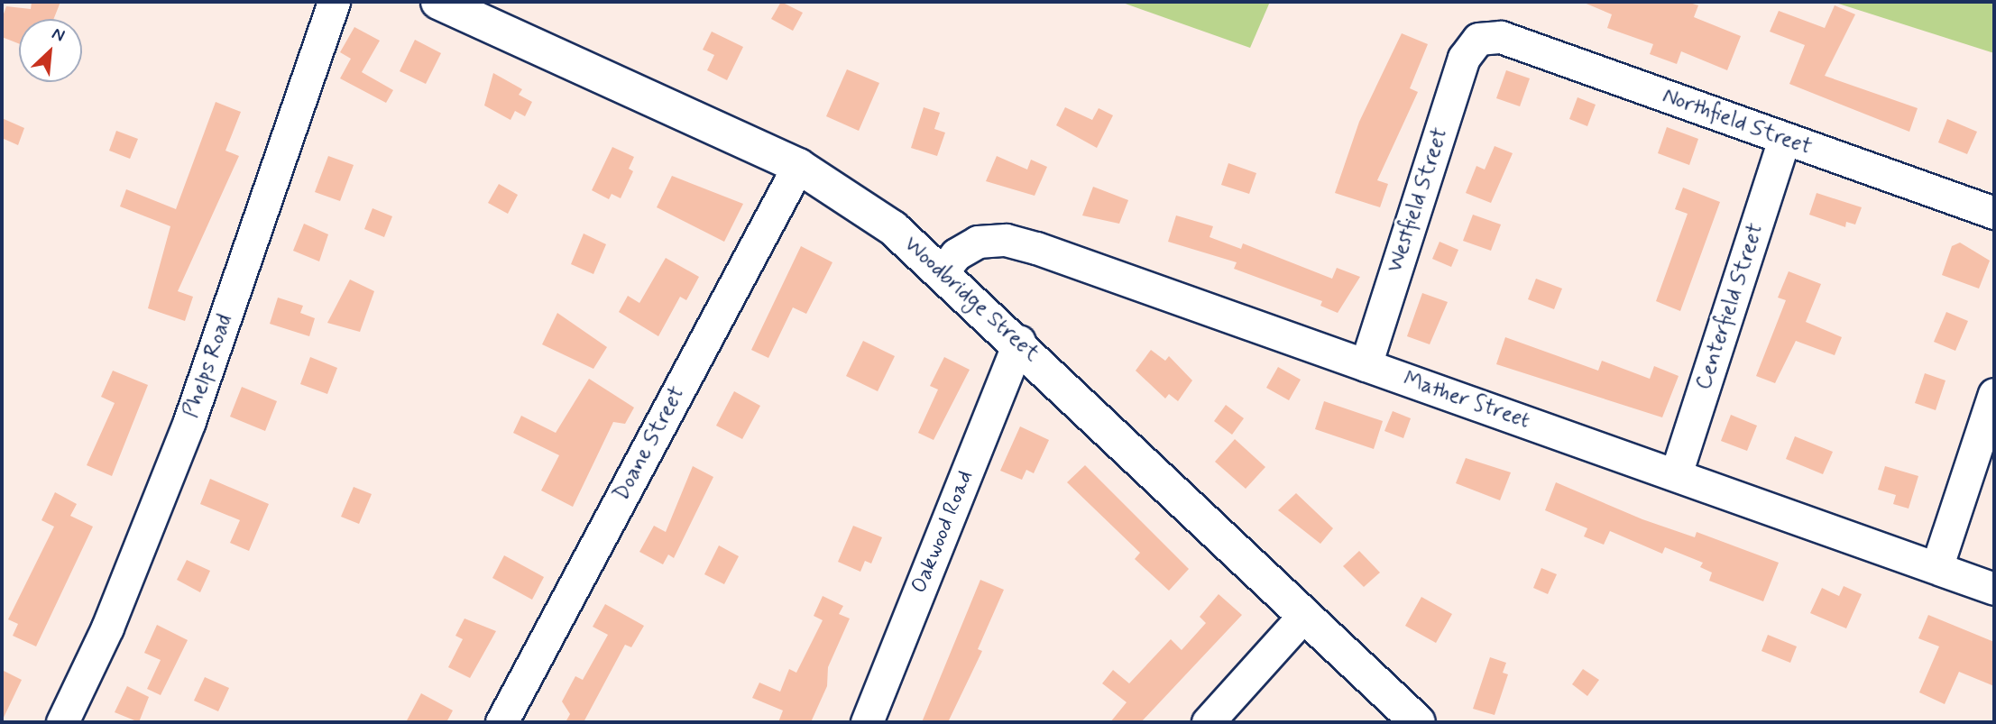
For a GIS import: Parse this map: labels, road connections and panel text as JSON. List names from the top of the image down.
{
  "streets": {
    "main road": ["Woodbridge Street"],
    "street": [
      "Northfield Street",
      "Westfield Street",
      "Centerfield Street",
      "Phelps Road",
      "Mather Street",
      "Doane Street",
      "Oakwood Road"
    ]
  },
  "crossings": [
    ["Northfield Street", "Westfield Street"],
    ["Northfield Street", "Centerfield Street"],
    ["Westfield Street", "Mather Street"],
    ["Woodbridge Street", "Mather Street"],
    ["Woodbridge Street", "Doane Street"],
    ["Woodbridge Street", "Oakwood Road"],
    ["Centerfield Street", "Mather Street"]
  ],
  "north": "top right"
}
